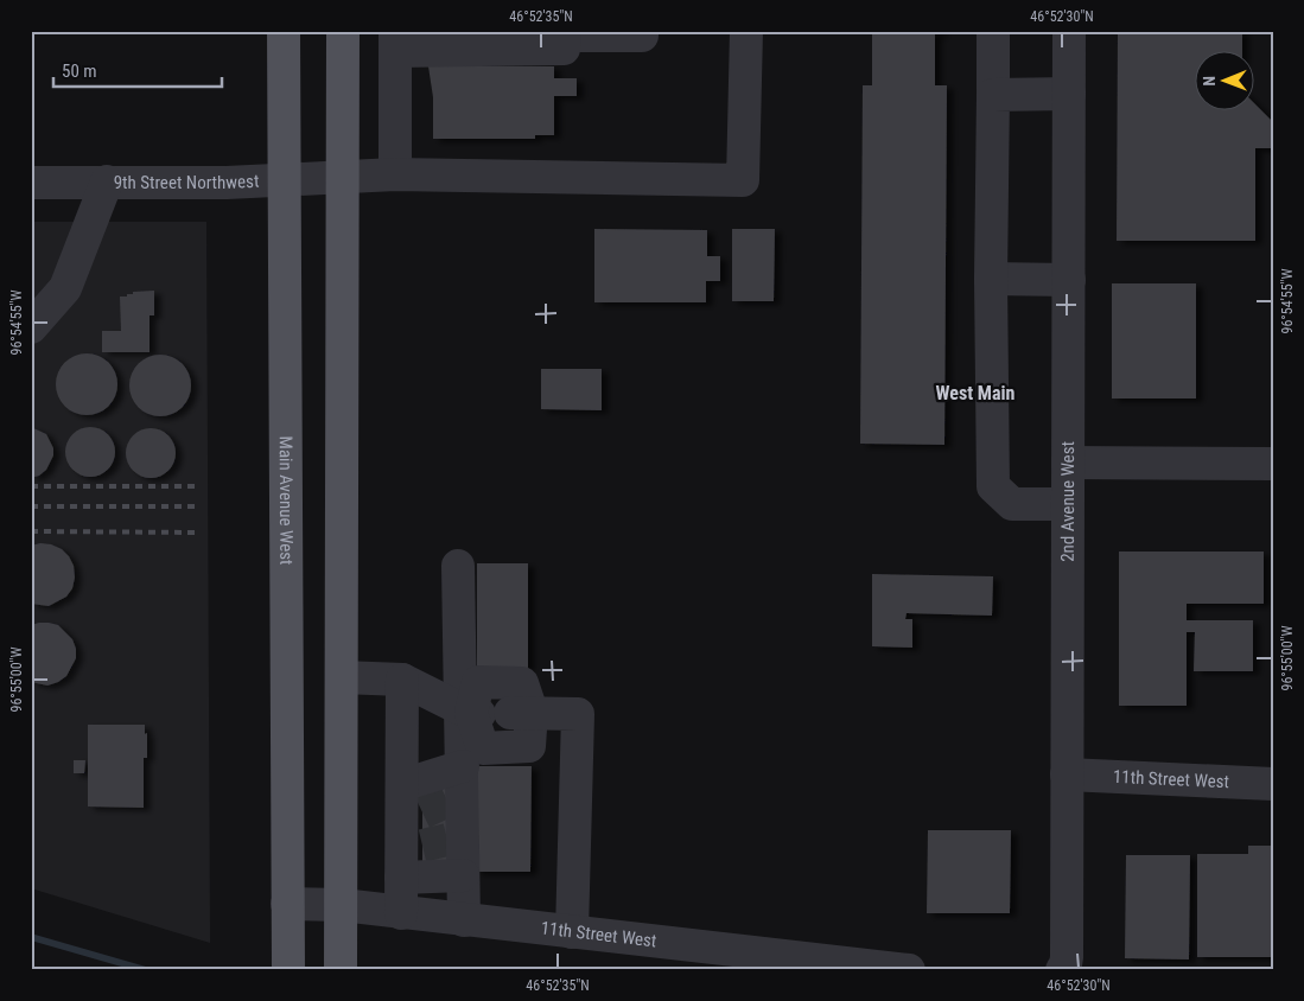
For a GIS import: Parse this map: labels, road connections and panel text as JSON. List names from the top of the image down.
{
  "streets": {
    "main road": ["Main Avenue West"],
    "street": ["9th Street Northwest", "2nd Avenue West", "11th Street West"]
  },
  "crossings": [
    ["9th Street Northwest", "Main Avenue West"],
    ["Main Avenue West", "11th Street West"],
    ["2nd Avenue West", "11th Street West"]
  ],
  "districts": ["West Main"],
  "scale_bar": "50 m",
  "north": "left",
  "coordinates": [
    "46°52'35\"N",
    "46°52'30\"N",
    "96°54'55\"W",
    "96°55'00\"W"
  ]
}
